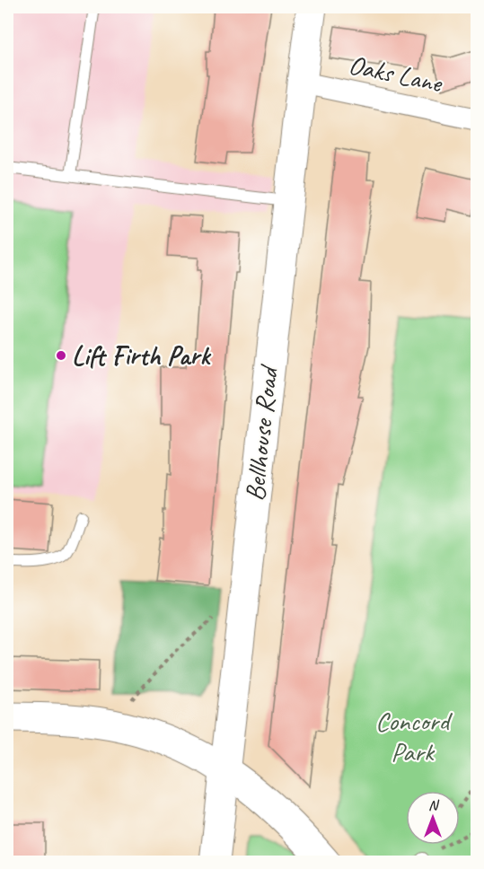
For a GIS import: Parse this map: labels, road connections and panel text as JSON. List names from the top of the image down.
{
  "streets": {
    "main road": ["Bellhouse Road"],
    "street": ["Oaks Lane"]
  },
  "crossings": [
    ["Oaks Lane", "Bellhouse Road"]
  ],
  "parks": ["Concord Park"],
  "places": ["Lift Firth Park"],
  "north": "top"
}
